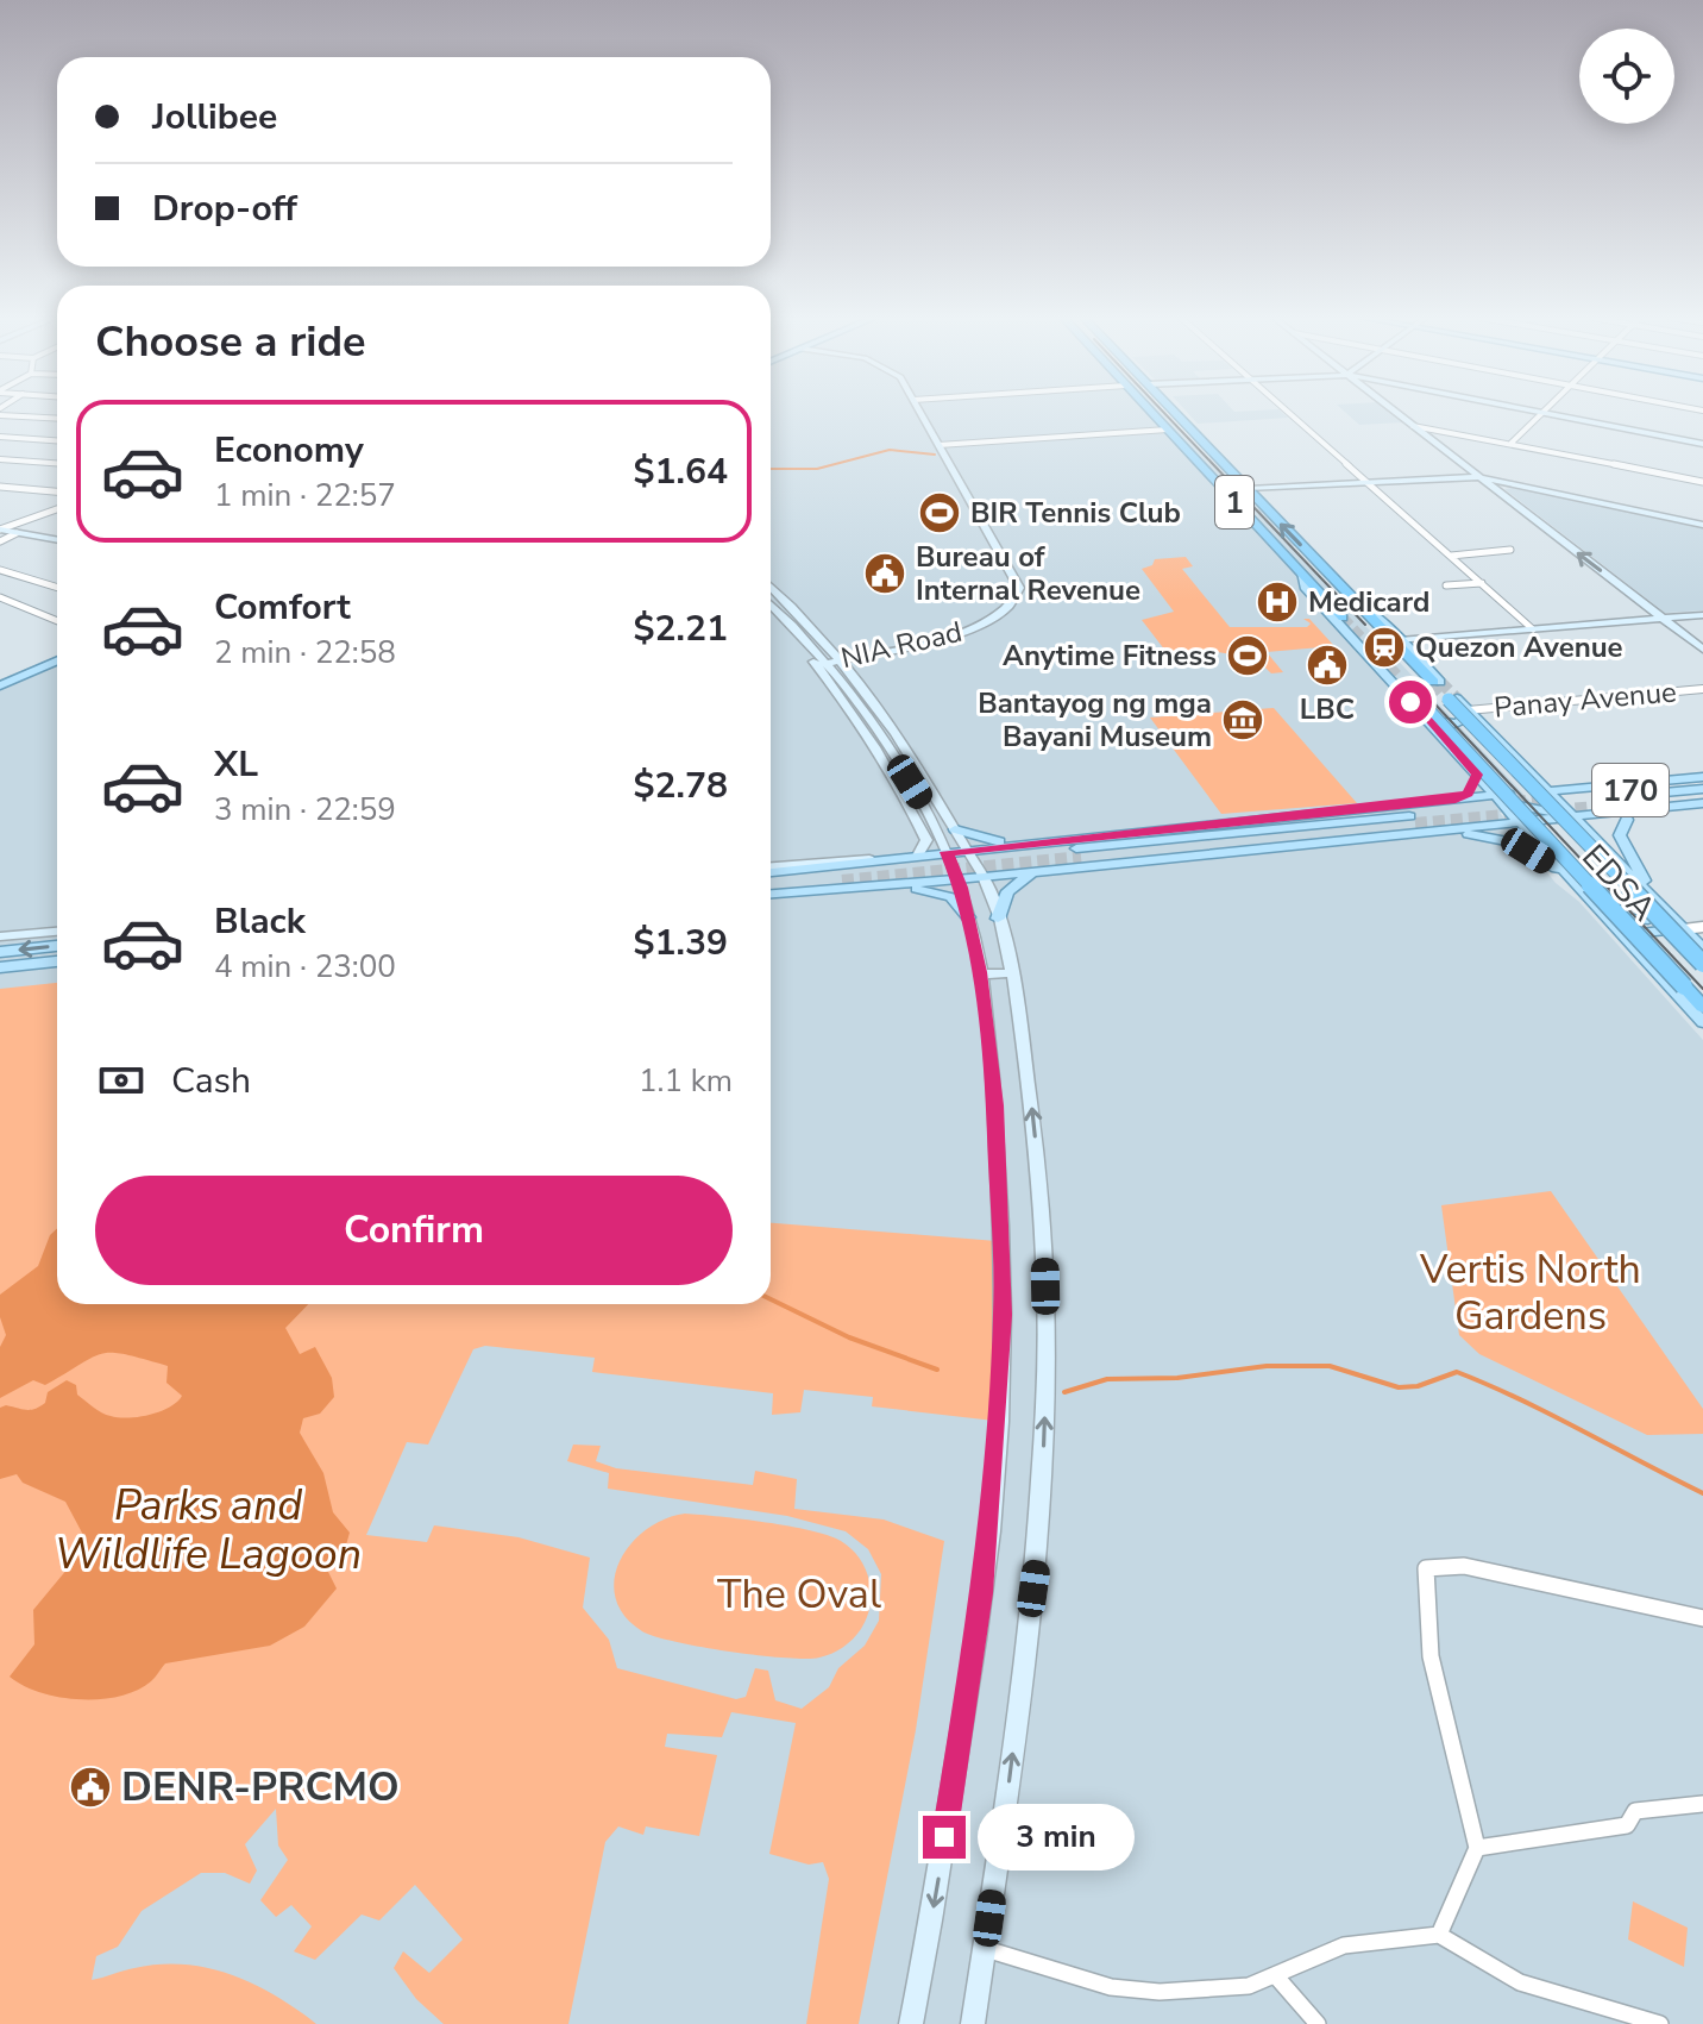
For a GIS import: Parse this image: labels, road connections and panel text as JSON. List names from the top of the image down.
{
  "streets": {
    "highway": ["1", "EDSA"],
    "main road": ["170"],
    "street": ["NIA Road", "Panay Avenue"]
  },
  "crossings": [
    ["Panay Avenue", "EDSA"],
    ["170", "EDSA"]
  ],
  "water": ["Parks and Wildlife Lagoon"],
  "parks": ["Vertis North Gardens", "The Oval"],
  "places": {
    "sports": ["BIR Tennis Club", "Anytime Fitness"],
    "public building": ["Bureau of Internal Revenue", "LBC", "DENR-PRCMO"],
    "hospital": ["Medicard"],
    "station": ["Quezon Avenue"],
    "museum": ["Bantayog ng mga Bayani Museum"]
  },
  "page": {
    "banner": ["Jollibee", "Drop-off"],
    "heading": "Choose a ride",
    "list": [
      {
        "name": "Economy",
        "note": "1 min · 22:57",
        "value": "$1.64"
      },
      {
        "name": "Comfort",
        "note": "2 min · 22:58",
        "value": "$2.21"
      },
      {
        "name": "XL",
        "note": "3 min · 22:59",
        "value": "$2.78"
      },
      {
        "name": "Black",
        "note": "4 min · 23:00",
        "value": "$1.39"
      }
    ],
    "pay": ["Cash", "1.1 km"],
    "buttons": "Confirm",
    "bubble": "3 min"
  }
}
